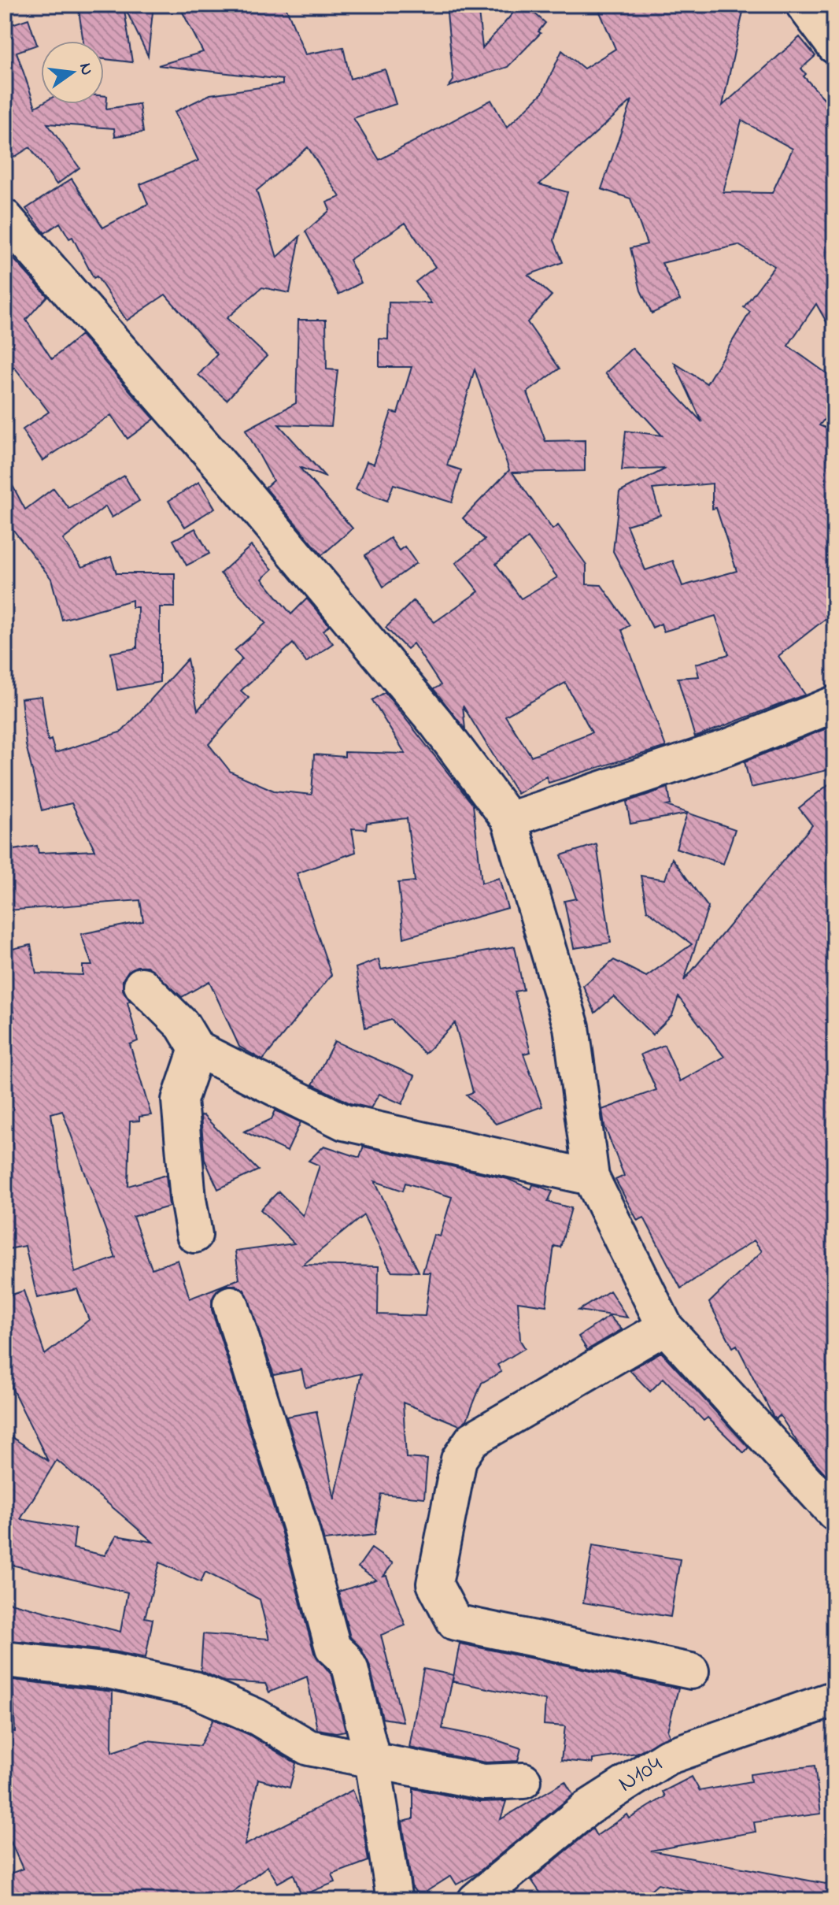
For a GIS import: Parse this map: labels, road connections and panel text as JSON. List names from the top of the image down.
{
  "streets": {
    "street": ["N104"]
  },
  "north": "right"
}
